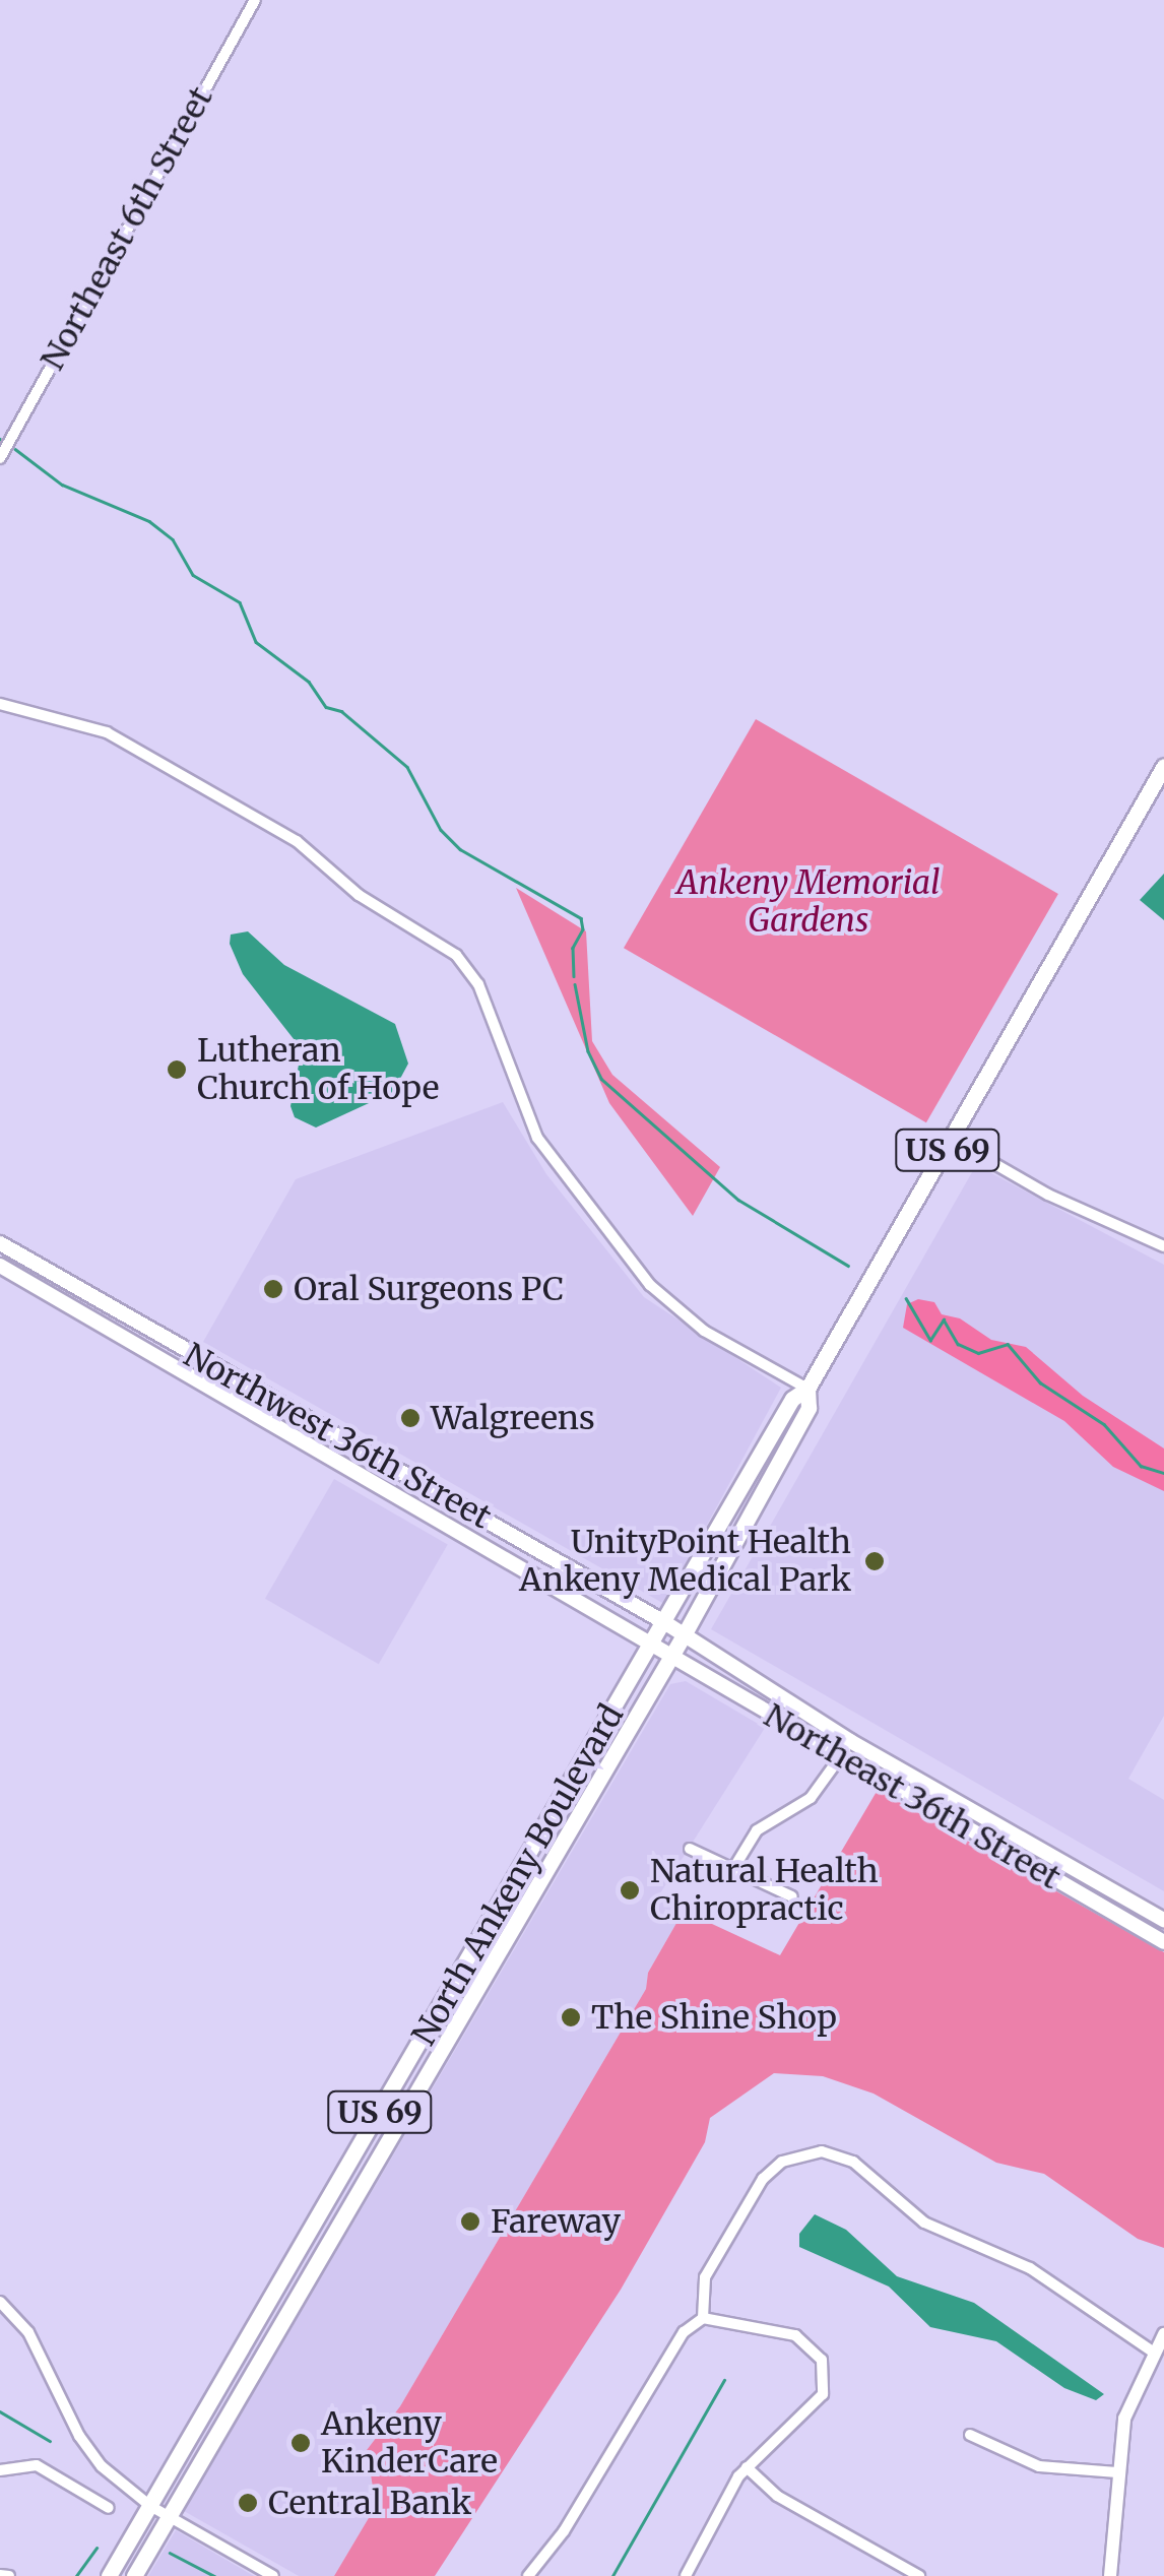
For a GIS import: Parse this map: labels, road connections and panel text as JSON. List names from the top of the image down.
{
  "streets": {
    "main road": [
      "US 69",
      "Northwest 36th Street",
      "Northeast 36th Street",
      "North Ankeny Boulevard"
    ],
    "street": ["Northeast 6th Street"]
  },
  "crossings": [
    ["Northwest 36th Street", "Northeast 36th Street"],
    ["Northwest 36th Street", "North Ankeny Boulevard"],
    ["Northeast 36th Street", "North Ankeny Boulevard"]
  ],
  "parks": ["Ankeny Memorial Gardens"],
  "places": [
    "Lutheran Church of Hope",
    "Oral Surgeons PC",
    "Walgreens",
    "UnityPoint Health Ankeny Medical Park",
    "Natural Health Chiropractic",
    "The Shine Shop",
    "Fareway",
    "Ankeny KinderCare",
    "Central Bank"
  ]
}
